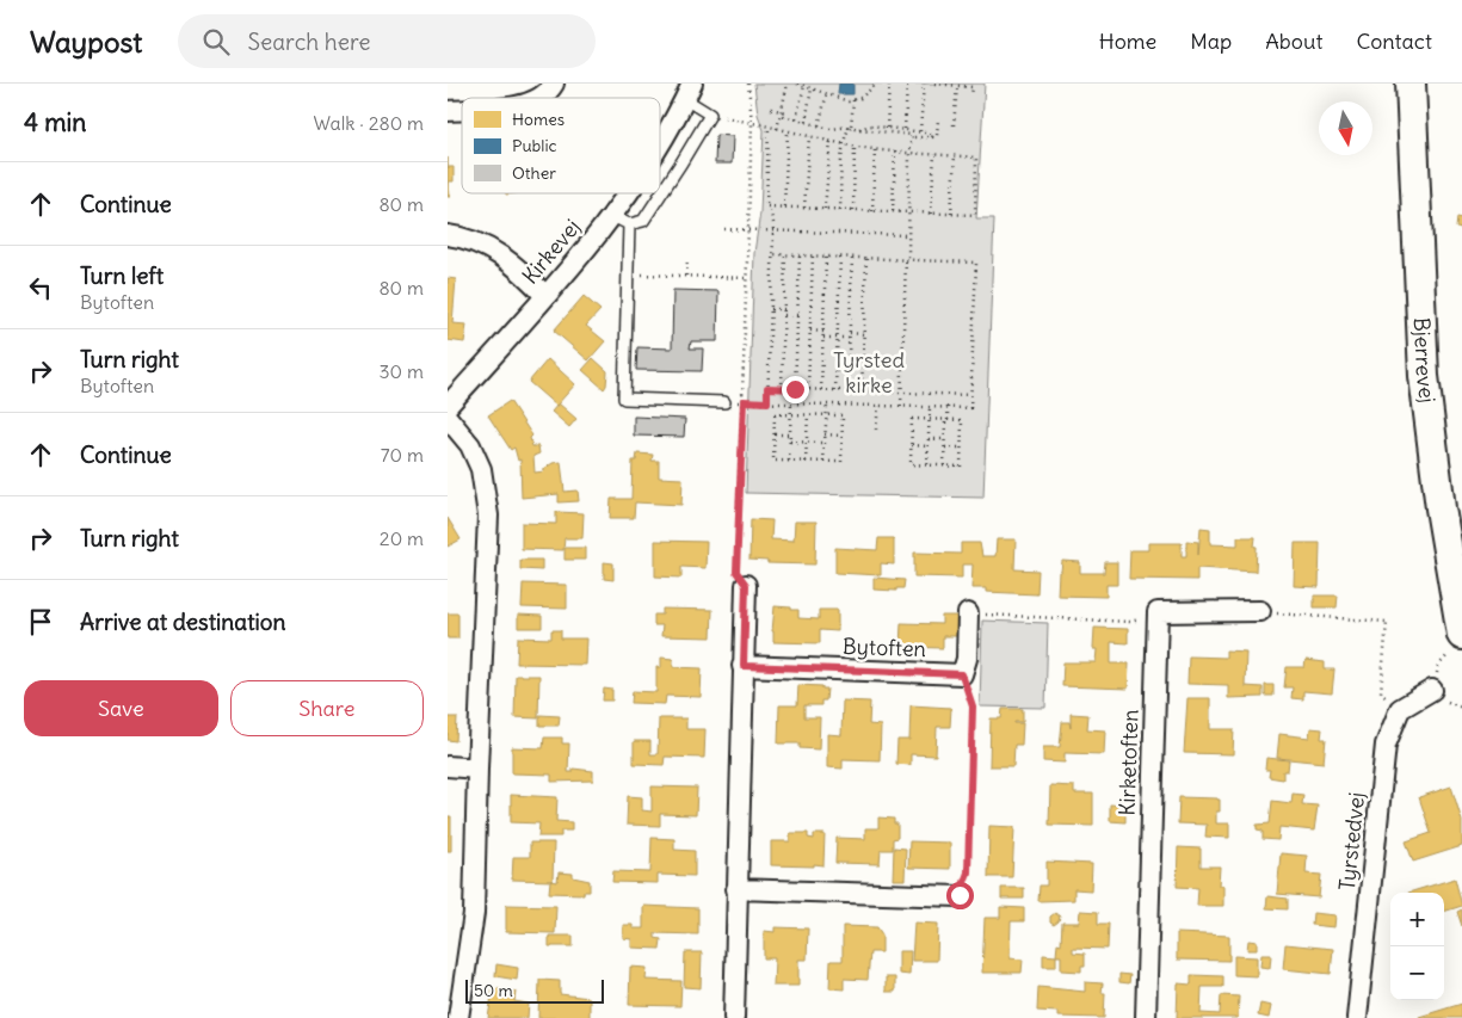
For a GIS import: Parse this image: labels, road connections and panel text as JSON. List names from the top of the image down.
{
  "streets": {
    "street": [
      "Kirkevej",
      "Bjerrevej",
      "Bytoften",
      "Kirketoften",
      "Tyrstedvej"
    ]
  },
  "parks": ["Tyrsted kirke"],
  "legend": ["Homes", "Public", "Other"],
  "scale_bar": "50 m",
  "north": "bottom",
  "page": {
    "header": "Waypost",
    "search": "Search here",
    "nav": [
      "Home",
      "Map",
      "About",
      "Contact"
    ],
    "heading": ["4 min", "Walk · 280 m"],
    "list": [
      ["Continue", "80 m"],
      ["Turn left", "Bytoften", "80 m"],
      ["Turn right", "Bytoften", "30 m"],
      ["Continue", "70 m"],
      ["Turn right", "20 m"],
      "Arrive at destination"
    ],
    "buttons": ["Save", "Share"],
    "map_buttons": ["+", "−"],
    "scale": "50 m"
  }
}
